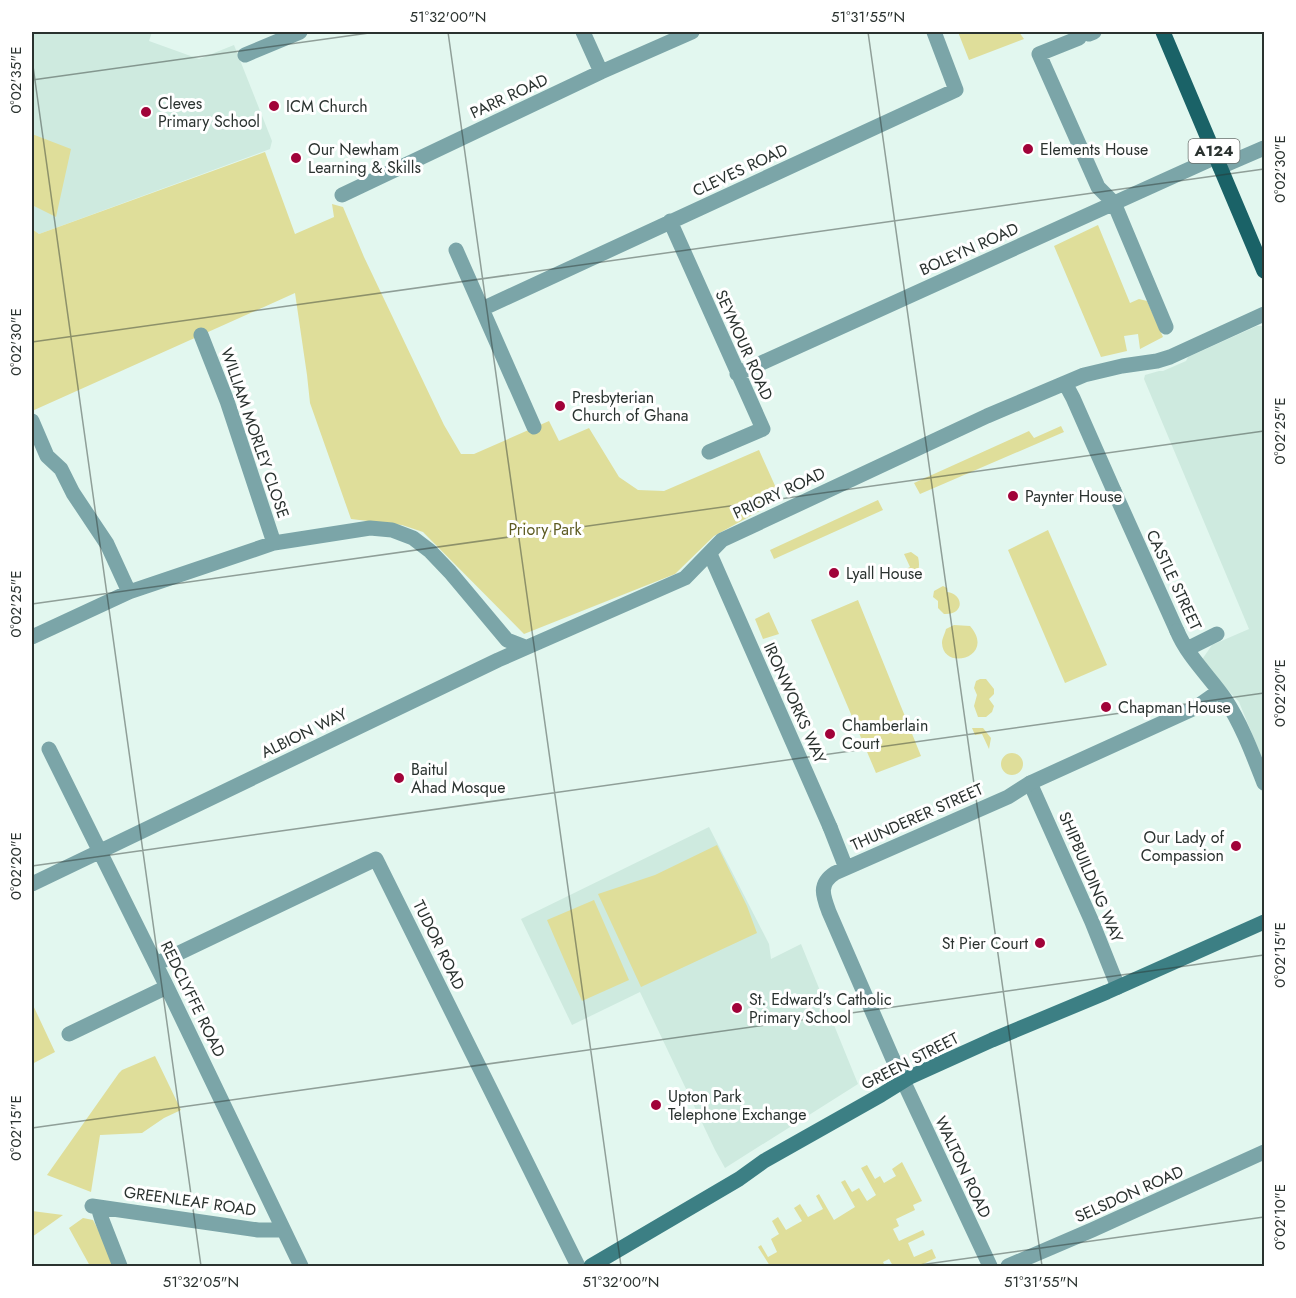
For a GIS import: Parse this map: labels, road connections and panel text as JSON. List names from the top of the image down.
{
  "streets": {
    "main road": ["A124", "GREEN STREET"],
    "street": [
      "PARR ROAD",
      "CLEVES ROAD",
      "BOLEYN ROAD",
      "SEYMOUR ROAD",
      "WILLIAM MORLEY CLOSE",
      "PRIORY ROAD",
      "CASTLE STREET",
      "IRONWORKS WAY",
      "ALBION WAY",
      "THUNDERER STREET",
      "SHIPBUILDING WAY",
      "TUDOR ROAD",
      "REDCLYFFE ROAD",
      "WALTON ROAD",
      "SELSDON ROAD",
      "GREENLEAF ROAD"
    ]
  },
  "crossings": [
    ["A124", "BOLEYN ROAD"],
    ["CLEVES ROAD", "SEYMOUR ROAD"],
    ["BOLEYN ROAD", "SEYMOUR ROAD"],
    ["WILLIAM MORLEY CLOSE", "PRIORY ROAD"],
    ["WILLIAM MORLEY CLOSE", "ALBION WAY"],
    ["PRIORY ROAD", "CASTLE STREET"],
    ["PRIORY ROAD", "IRONWORKS WAY"],
    ["PRIORY ROAD", "ALBION WAY"],
    ["CASTLE STREET", "THUNDERER STREET"],
    ["IRONWORKS WAY", "THUNDERER STREET"],
    ["ALBION WAY", "REDCLYFFE ROAD"],
    ["THUNDERER STREET", "SHIPBUILDING WAY"],
    ["THUNDERER STREET", "GREEN STREET"],
    ["THUNDERER STREET", "WALTON ROAD"],
    ["SHIPBUILDING WAY", "GREEN STREET"],
    ["TUDOR ROAD", "REDCLYFFE ROAD"],
    ["REDCLYFFE ROAD", "GREENLEAF ROAD"],
    ["GREEN STREET", "WALTON ROAD"]
  ],
  "parks": ["Priory Park"],
  "places": [
    "ICM Church",
    "Cleves Primary School",
    "Elements House",
    "Our Newham Learning & Skills",
    "Presbyterian Church of Ghana",
    "Paynter House",
    "Lyall House",
    "Chapman House",
    "Chamberlain Court",
    "Baitul Ahad Mosque",
    "Our Lady of Compassion",
    "St Pier Court",
    "St. Edward's Catholic Primary School",
    "Upton Park Telephone Exchange"
  ],
  "coordinates": [
    "51°32'00\"N",
    "51°31'55\"N",
    "0°02'35\"E",
    "0°02'30\"E",
    "0°02'25\"E",
    "0°02'20\"E",
    "0°02'15\"E",
    "0°02'10\"E",
    "51°32'05\"N"
  ]
}
